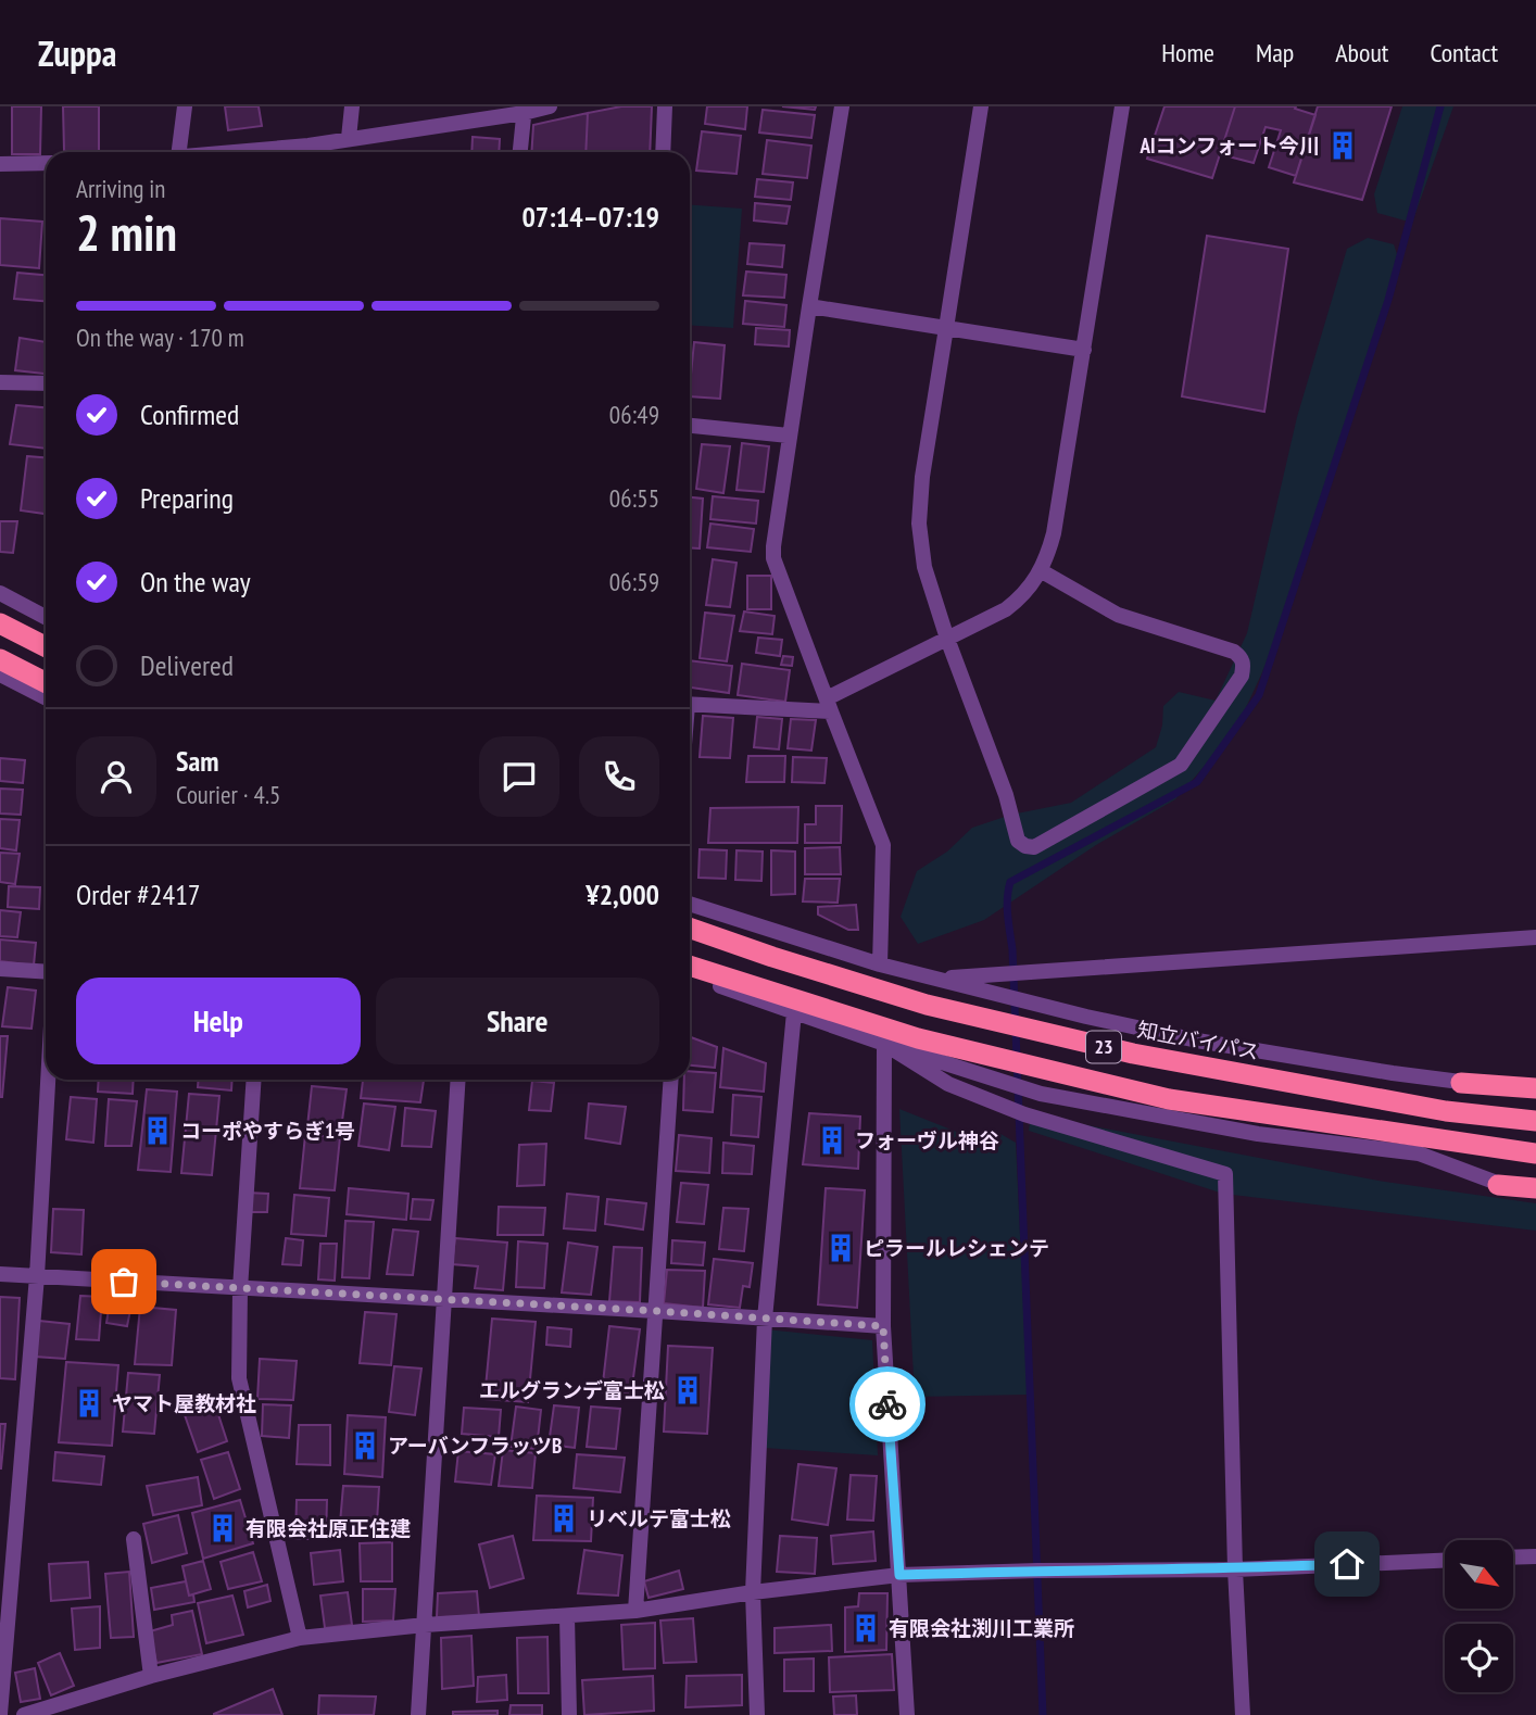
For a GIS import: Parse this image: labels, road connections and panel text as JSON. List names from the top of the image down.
{
  "streets": {
    "highway": ["知立バイパス", "23"]
  },
  "places": {
    "building": [
      "AIコンフォート今川",
      "コーポやすらぎ1号",
      "フォーヴル神谷",
      "ピラールレシェンテ",
      "エルグランデ富士松",
      "ヤマト屋教材社",
      "アーバンフラッツB",
      "リベルテ富士松",
      "有限会社原正住建",
      "有限会社渕川工業所"
    ]
  },
  "north": "bottom right",
  "page": {
    "header": "Zuppa",
    "nav": [
      "Home",
      "Map",
      "About",
      "Contact"
    ],
    "heading": ["2 min", "Arriving in", "07:14–07:19"],
    "panel": [
      "Sam",
      "Courier · 4.5",
      "Order #2417",
      "¥2,000"
    ],
    "bar": "On the way · 170 m",
    "list": [
      ["Confirmed", "06:49"],
      ["Preparing", "06:55"],
      ["On the way", "06:59"],
      "Delivered"
    ],
    "buttons": ["Help", "Share"]
  }
}
